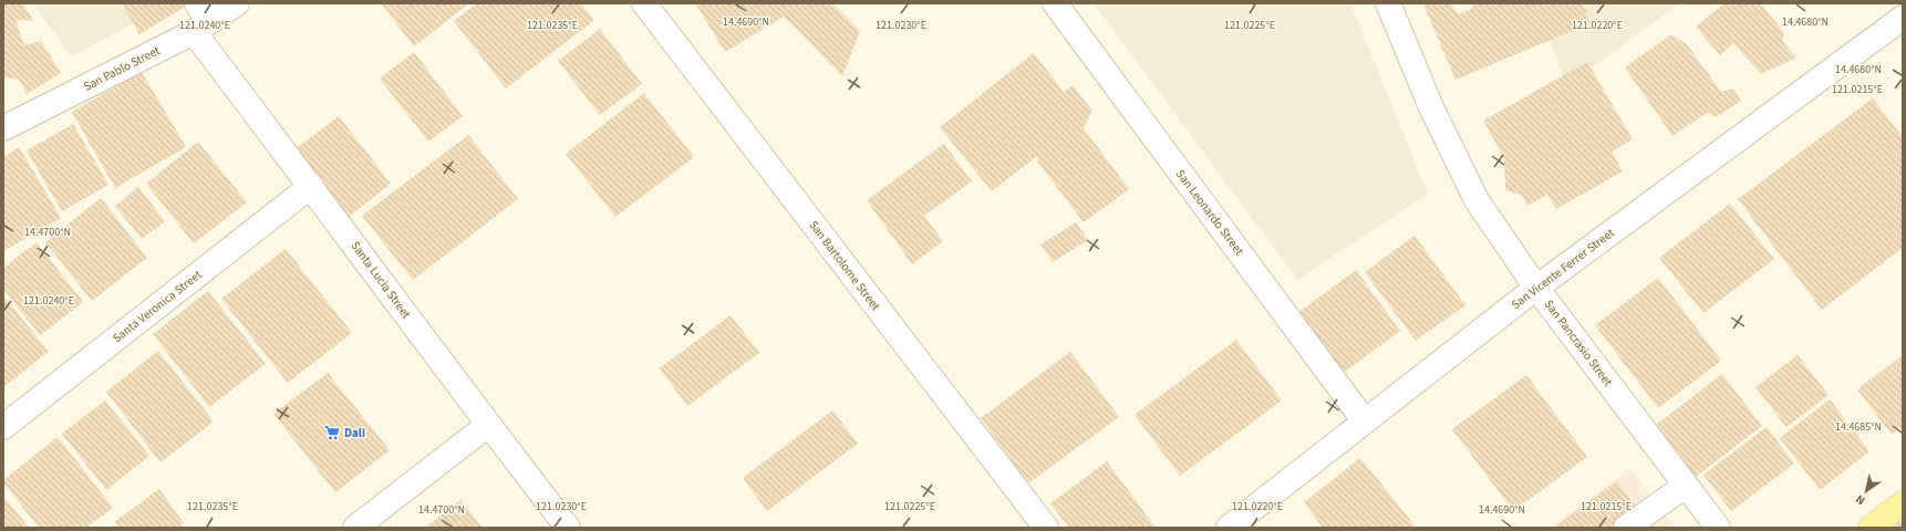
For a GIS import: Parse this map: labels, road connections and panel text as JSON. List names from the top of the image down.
{
  "streets": {
    "street": [
      "San Pablo Street",
      "San Leonardo Street",
      "San Bartolome Street",
      "San Vicente Ferrer Street",
      "Santa Lucia Street",
      "Santa Veronica Street",
      "San Pancrasio Street"
    ]
  },
  "crossings": [
    ["San Pablo Street", "Santa Lucia Street"],
    ["San Leonardo Street", "San Vicente Ferrer Street"],
    ["San Vicente Ferrer Street", "San Pancrasio Street"],
    ["Santa Lucia Street", "Santa Veronica Street"]
  ],
  "places": {
    "supermarket": ["Dali"]
  },
  "north": "bottom left",
  "coordinates": [
    "14.4690°N",
    "14.4680°N",
    "121.0240°E",
    "121.0235°E",
    "121.0230°E",
    "121.0225°E",
    "121.0220°E",
    "121.0215°E",
    "14.4700°N",
    "14.4685°N"
  ]
}
